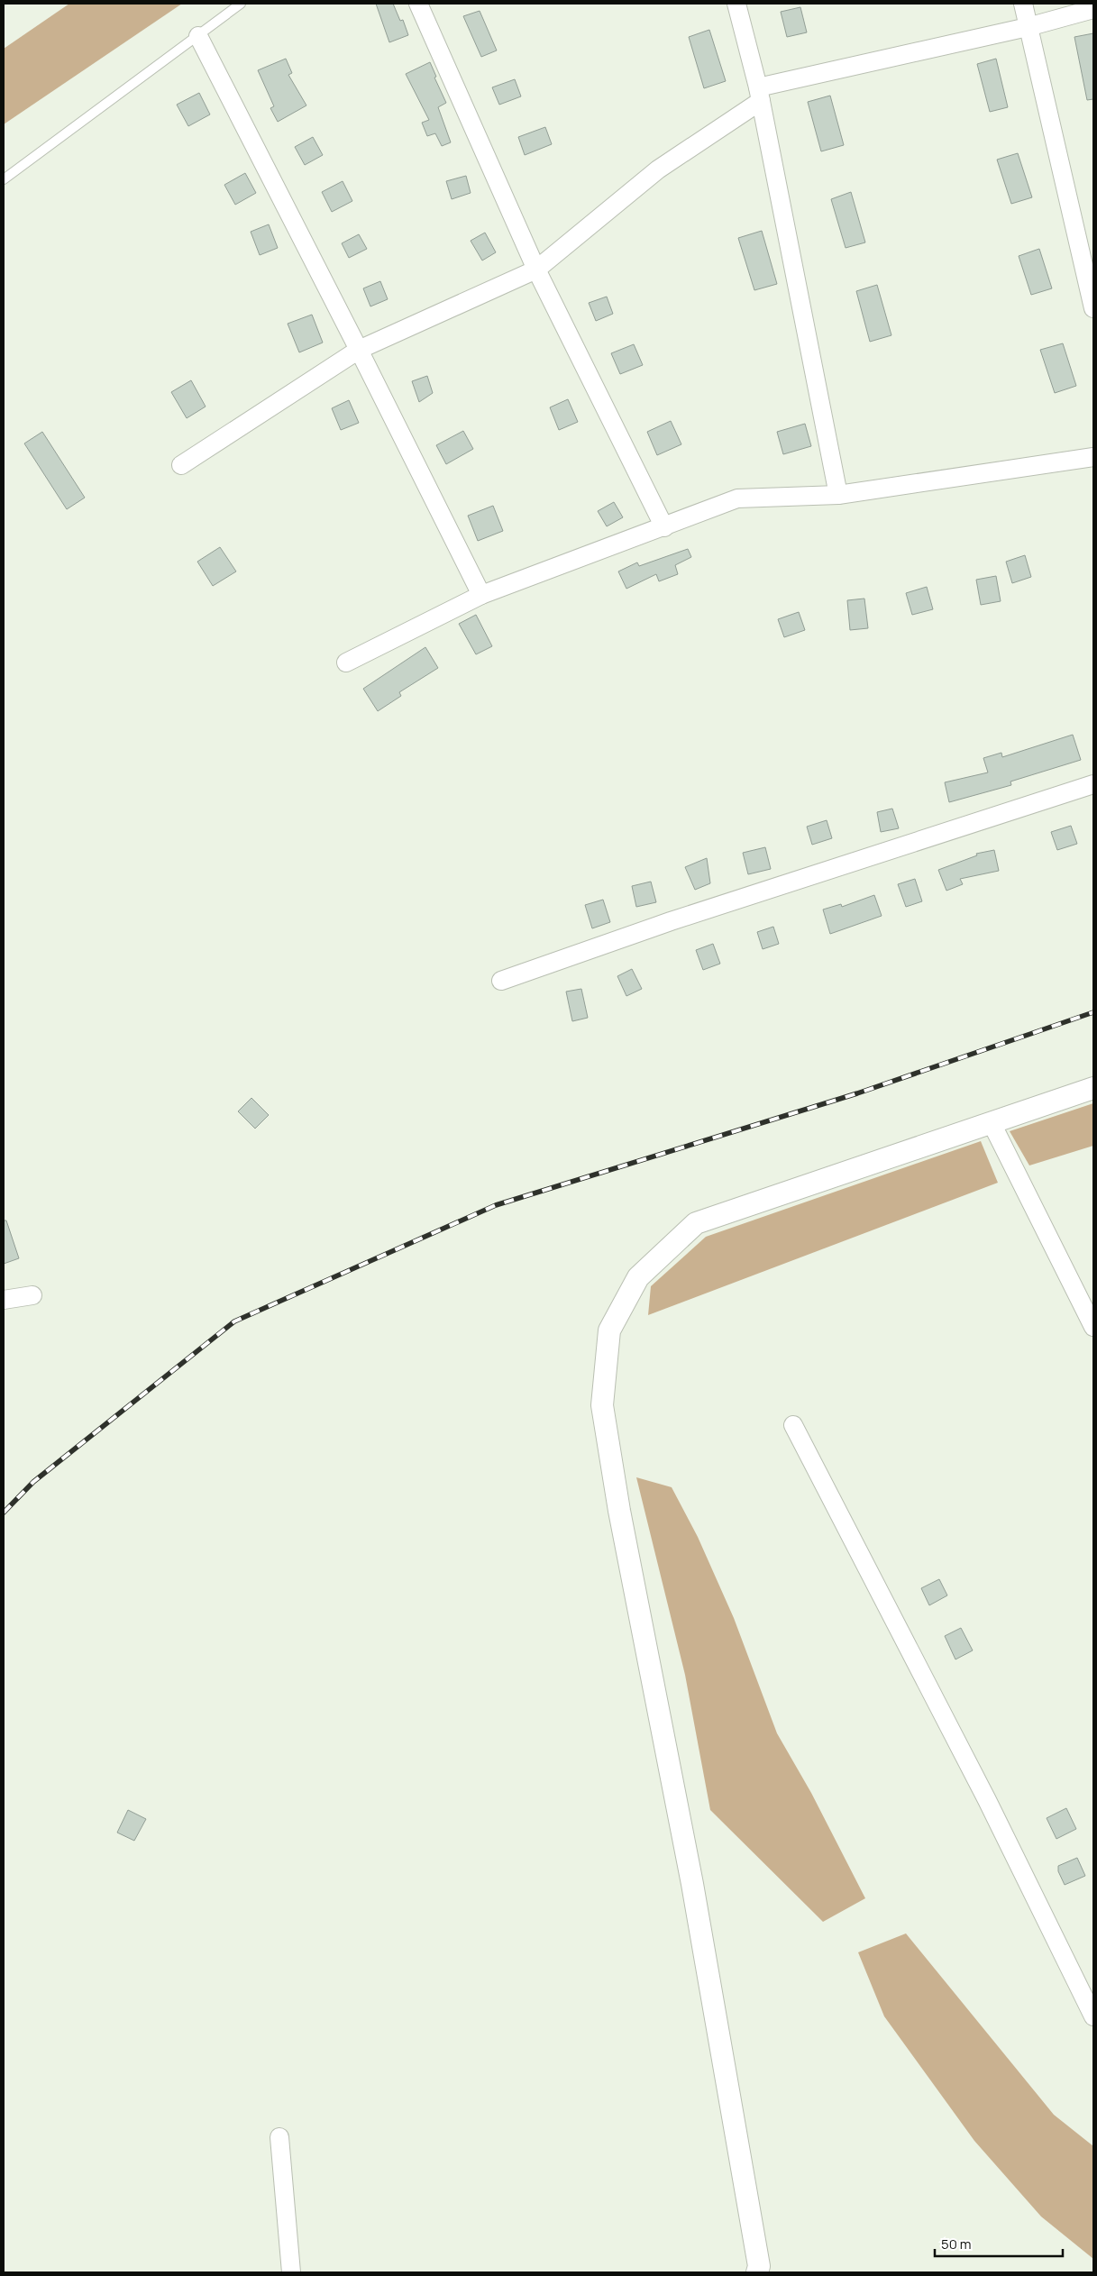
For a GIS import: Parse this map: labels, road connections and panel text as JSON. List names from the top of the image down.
{
  "scale_bar": "50 m"
}
